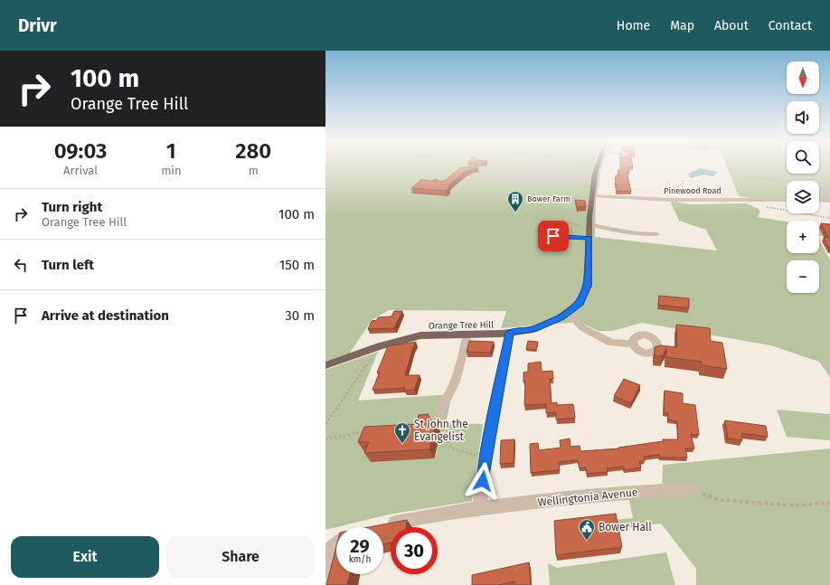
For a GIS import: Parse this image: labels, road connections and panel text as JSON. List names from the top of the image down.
{
  "streets": {
    "main road": ["Orange Tree Hill"],
    "street": ["Pinewood Road", "Wellingtonia Avenue"]
  },
  "crossings": [
    ["Pinewood Road", "Orange Tree Hill"]
  ],
  "places": {
    "building": ["Bower Farm"],
    "church": ["St John the Evangelist"],
    "public building": ["Bower Hall"]
  },
  "north": "bottom",
  "page": {
    "header": "Drivr",
    "nav": [
      "Home",
      "Map",
      "About",
      "Contact"
    ],
    "turn": ["100 m", "Orange Tree Hill"],
    "map_buttons": ["+", "−"],
    "eta": [
      "09:03",
      "Arrival",
      "1",
      "min",
      "280",
      "m"
    ],
    "list": [
      {
        "name": "Turn right",
        "note": "Orange Tree Hill",
        "value": "100 m"
      },
      {
        "name": "Turn left",
        "value": "150 m"
      },
      {
        "name": "Arrive at destination",
        "value": "30 m"
      }
    ],
    "speed": "29 km/h",
    "limit": "30",
    "buttons": ["Exit", "Share"]
  }
}
